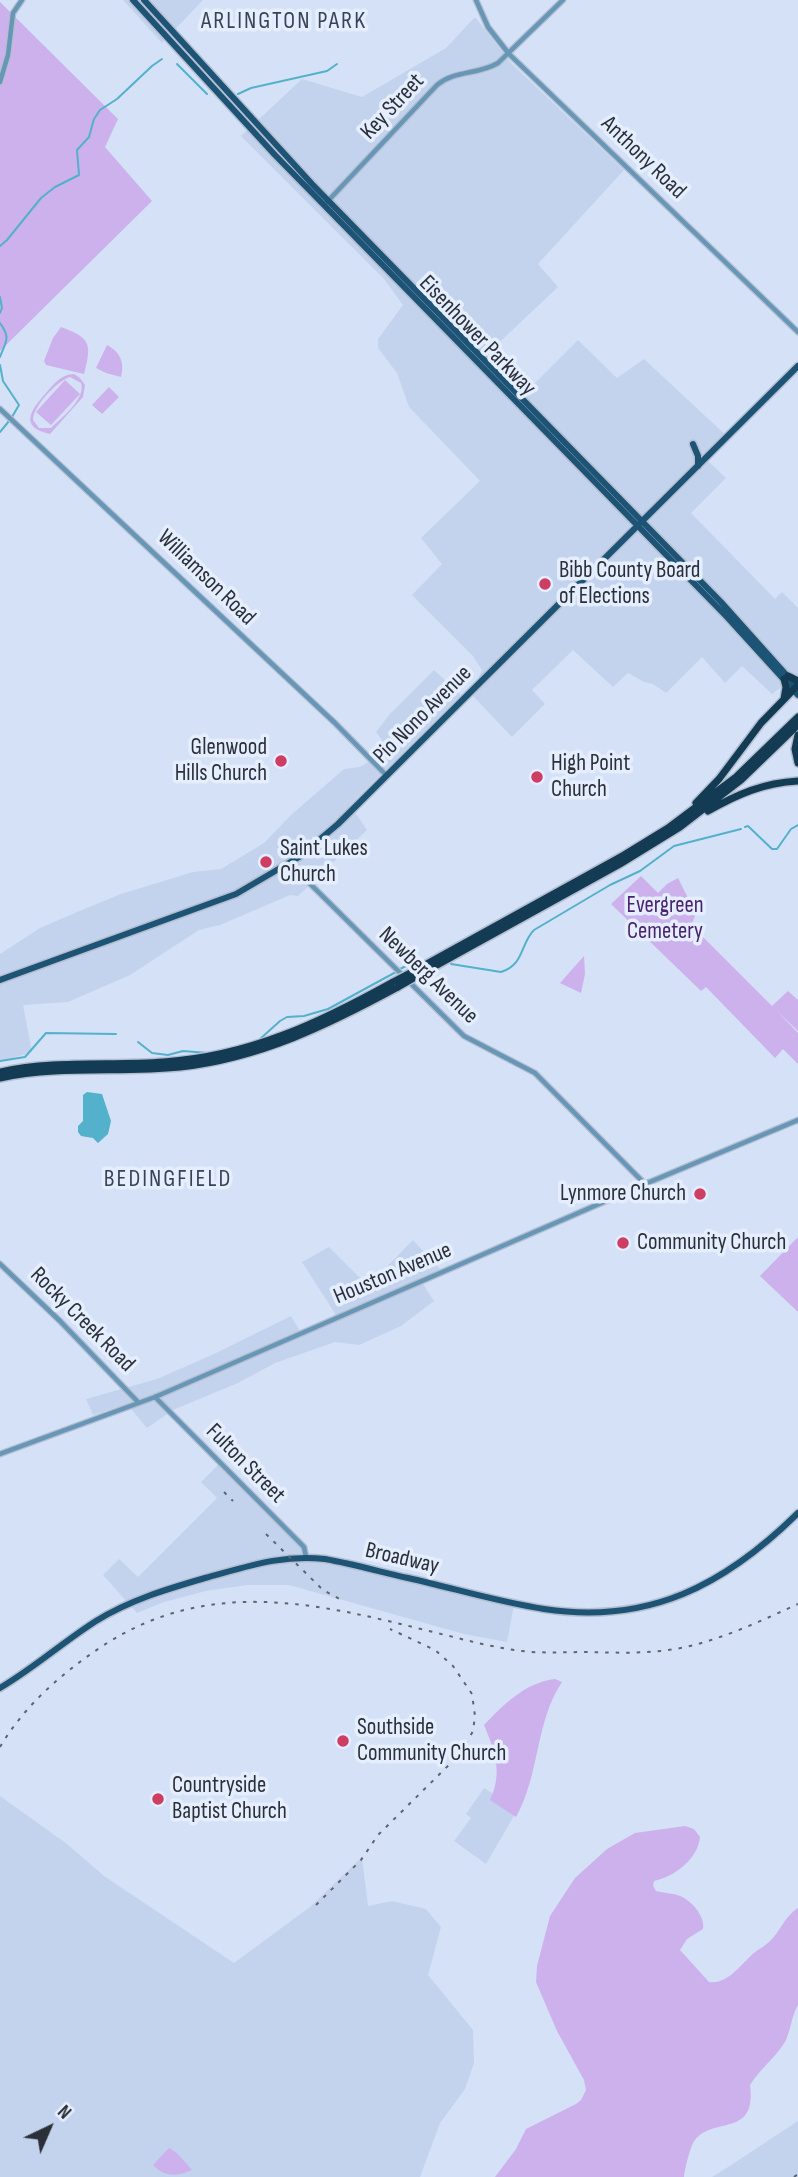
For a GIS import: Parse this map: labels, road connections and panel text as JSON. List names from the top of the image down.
{
  "streets": {
    "main road": ["Eisenhower Parkway", "Pio Nono Avenue", "Broadway"],
    "street": [
      "Key Street",
      "Anthony Road",
      "Williamson Road",
      "Newberg Avenue",
      "Houston Avenue",
      "Rocky Creek Road",
      "Fulton Street"
    ]
  },
  "crossings": [
    ["Key Street", "Anthony Road"],
    ["Key Street", "Eisenhower Parkway"],
    ["Eisenhower Parkway", "Pio Nono Avenue"],
    ["Williamson Road", "Pio Nono Avenue"],
    ["Pio Nono Avenue", "Newberg Avenue"],
    ["Newberg Avenue", "Houston Avenue"],
    ["Houston Avenue", "Rocky Creek Road"],
    ["Houston Avenue", "Fulton Street"],
    ["Fulton Street", "Broadway"]
  ],
  "districts": ["ARLINGTON PARK", "BEDINGFIELD"],
  "parks": ["Evergreen Cemetery"],
  "places": [
    "Bibb County Board of Elections",
    "Glenwood Hills Church",
    "High Point Church",
    "Saint Lukes Church",
    "Lynmore Church",
    "Community Church",
    "Southside Community Church",
    "Countryside Baptist Church"
  ],
  "north": "top right"
}
